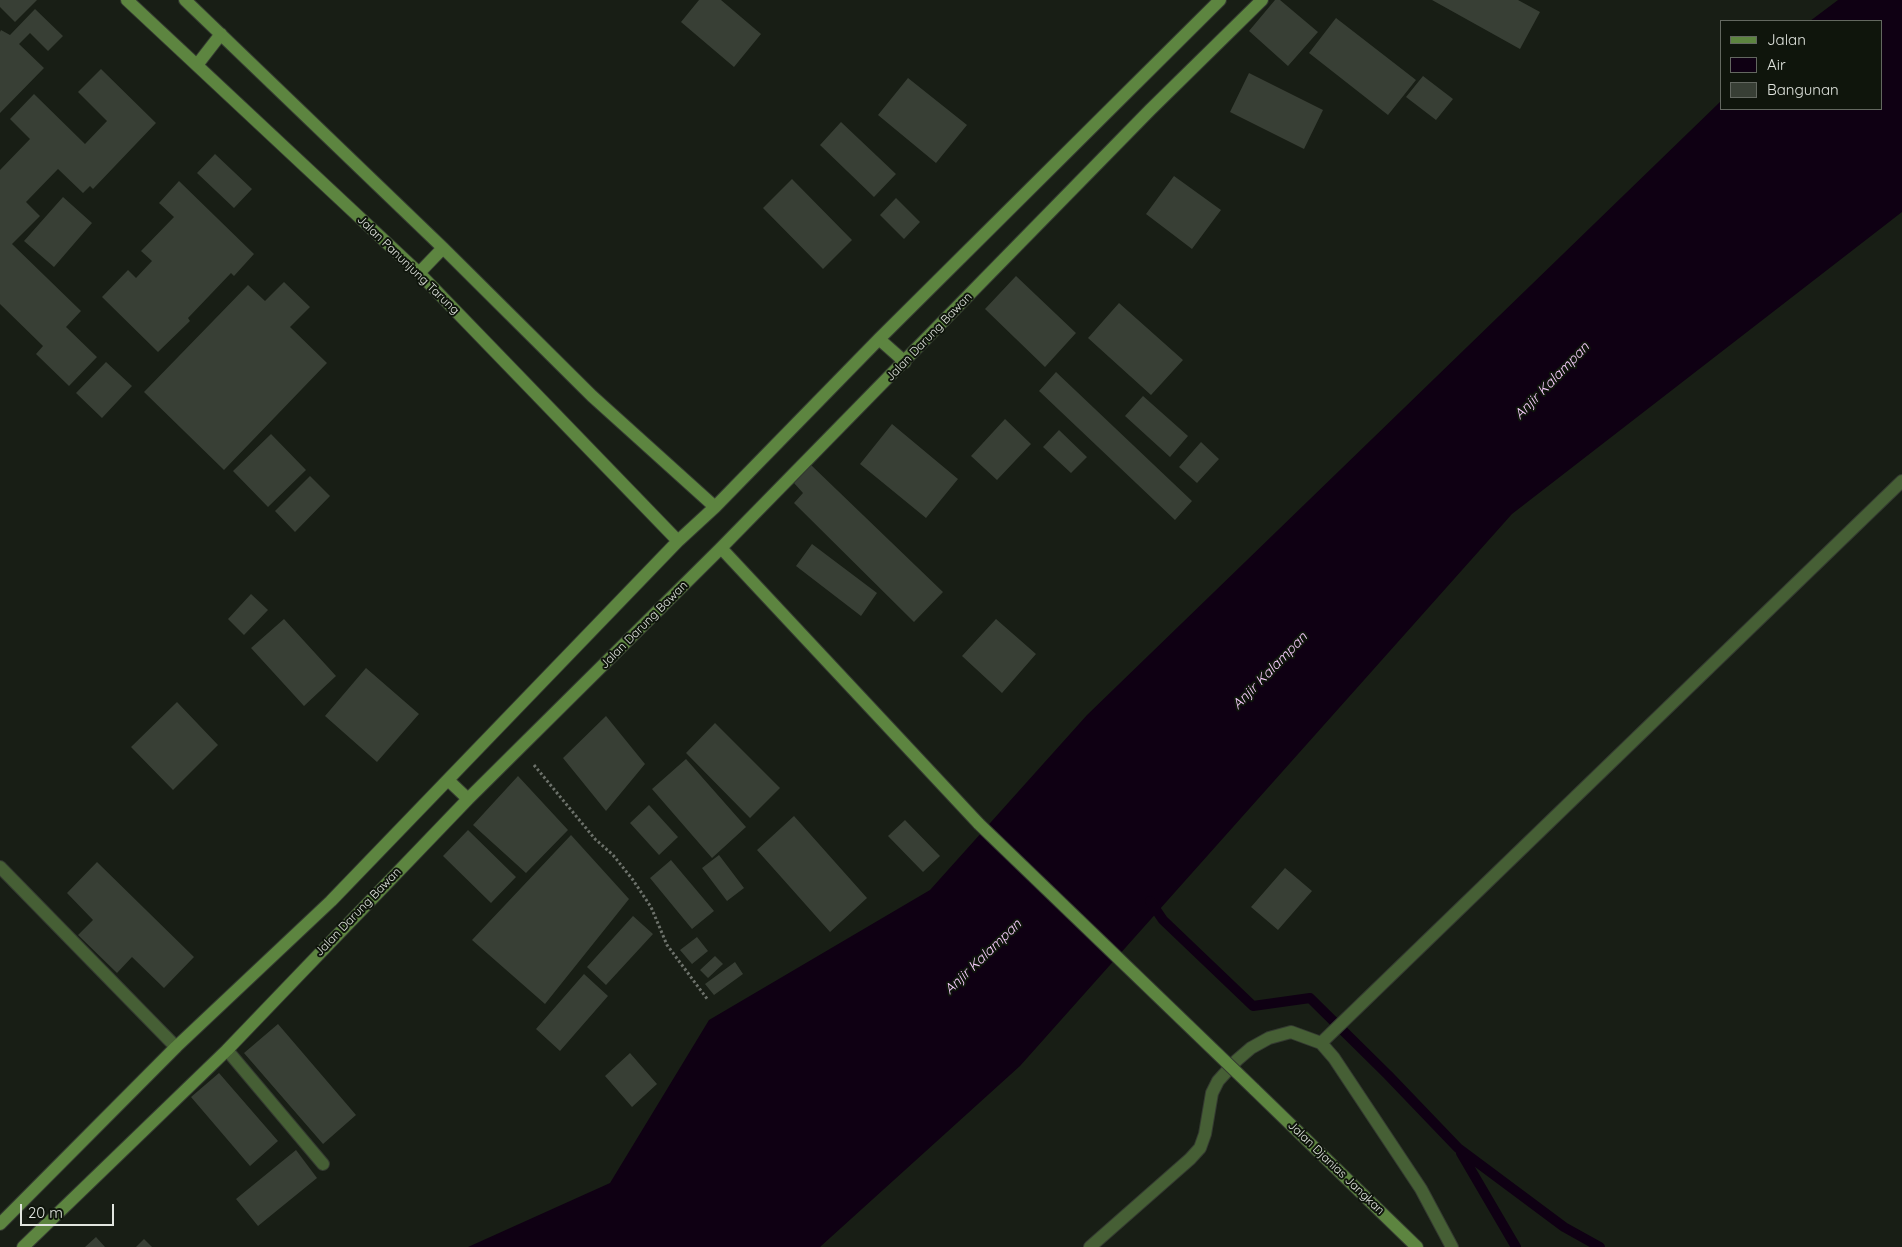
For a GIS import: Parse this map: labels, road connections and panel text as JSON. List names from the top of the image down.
{
  "streets": {
    "street": ["Jalan Panunjung Tarung", "Jalan Darung Bawan", "Jalan Djanias Jangkan"]
  },
  "crossings": [
    ["Jalan Darung Bawan", "Jalan Djanias Jangkan"]
  ],
  "water": ["Anjir Kalampan"],
  "legend": ["Jalan", "Air", "Bangunan"],
  "scale_bar": "20 m"
}
